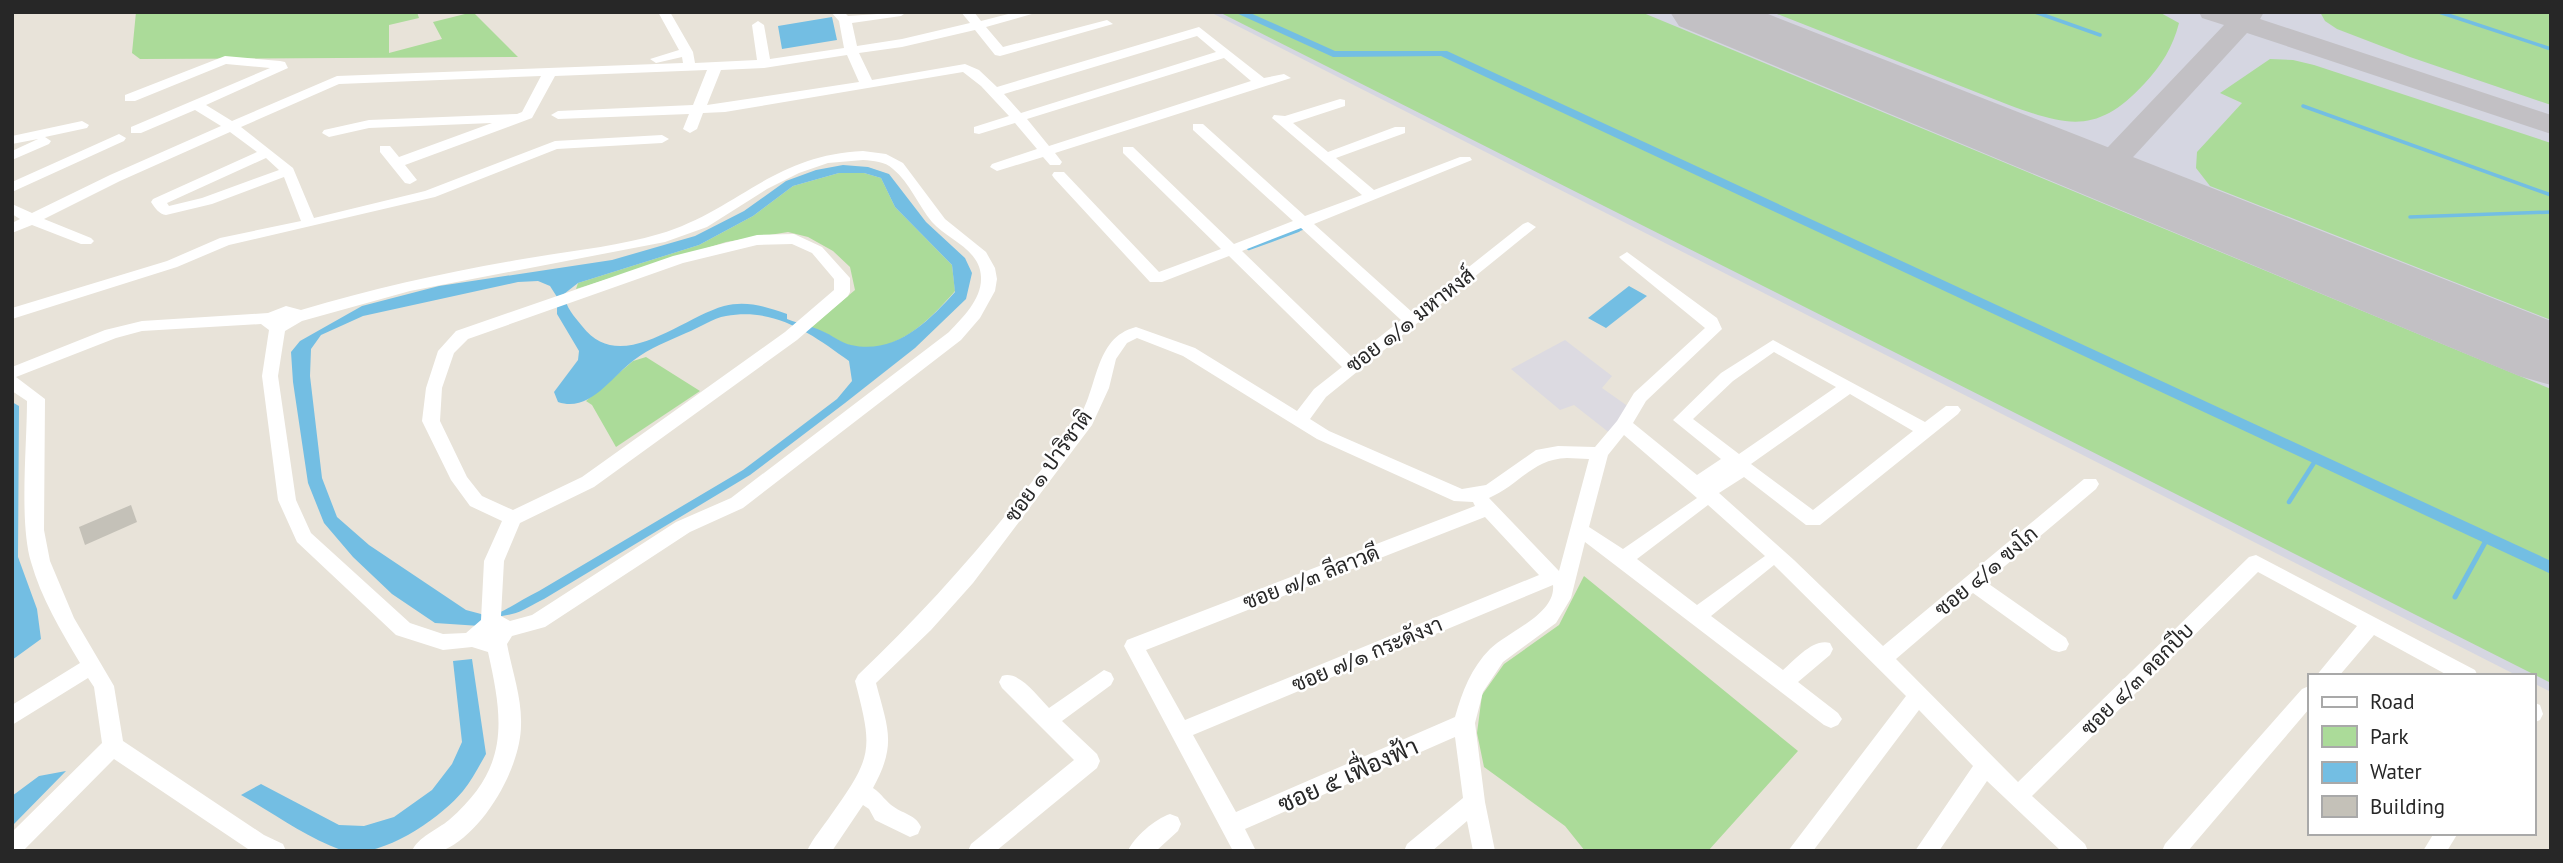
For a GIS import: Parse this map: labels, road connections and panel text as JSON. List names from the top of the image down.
{
  "streets": {
    "street": [
      "ซอย ๑/๑ มหาหงส์",
      "ซอย ๑ ปาริชาติ",
      "ซอย ๔/๑ ฃงโก",
      "ซอย ๗/๓ ลีลาวดี",
      "ซอย ๗/๑ กระดังงา",
      "ซอย ๔/๓ ดอกปีบ",
      "ซอย ๕ เฟื่องฟ้า"
    ]
  },
  "crossings": [
    ["ซอย ๑/๑ มหาหงส์", "ซอย ๑ ปาริชาติ"],
    ["ซอย ๑ ปาริชาติ", "ซอย ๗/๓ ลีลาวดี"],
    ["ซอย ๗/๓ ลีลาวดี", "ซอย ๗/๑ กระดังงา"]
  ],
  "legend": [
    "Road",
    "Park",
    "Water",
    "Building"
  ]
}
